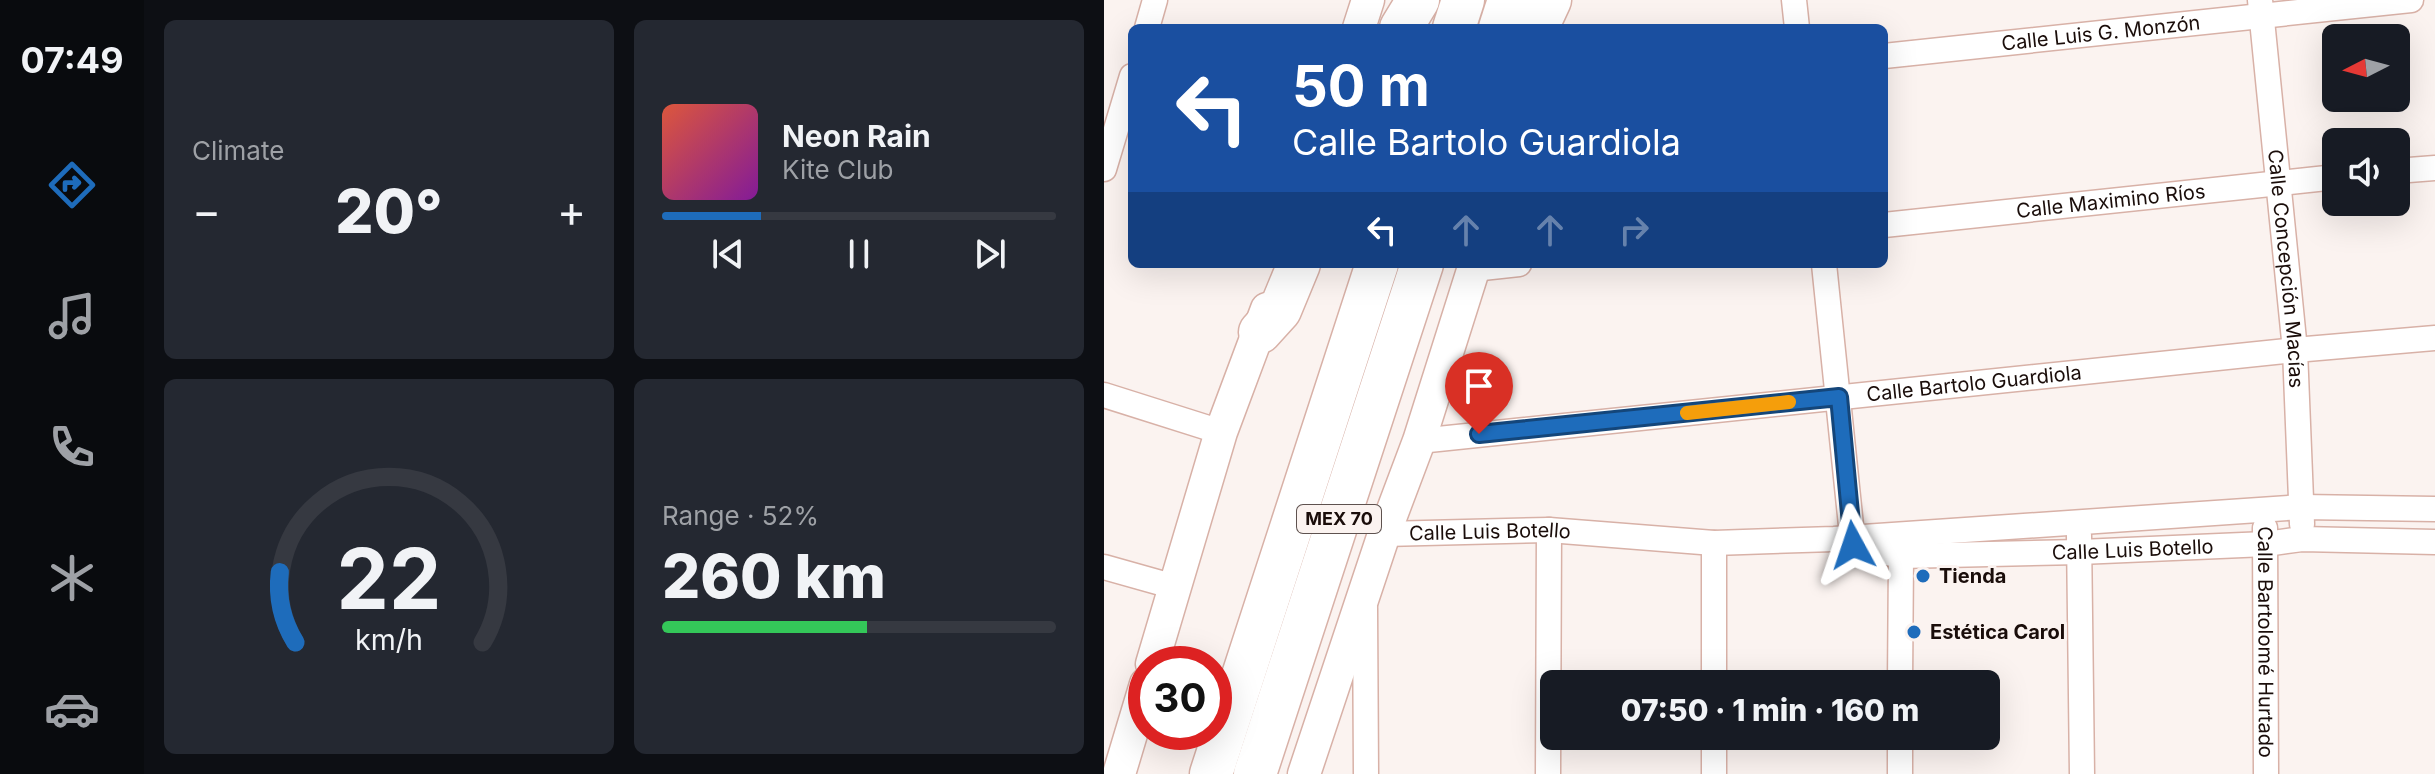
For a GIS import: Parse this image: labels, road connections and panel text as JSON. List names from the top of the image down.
{
  "streets": {
    "highway": ["MEX 70"],
    "street": [
      "Calle Luis G. Monzón",
      "Calle Maximino Ríos",
      "Calle Concepción Macías",
      "Calle Bartolo Guardiola",
      "Calle Luis Botello",
      "Calle Bartolomé Hurtado"
    ]
  },
  "crossings": [
    ["Calle Luis G. Monzón", "Calle Concepción Macías"],
    ["Calle Maximino Ríos", "Calle Concepción Macías"],
    ["Calle Concepción Macías", "Calle Bartolo Guardiola"],
    ["Calle Concepción Macías", "Calle Luis Botello"],
    ["Calle Luis Botello", "Calle Bartolomé Hurtado"]
  ],
  "places": ["Tienda", "Estética Carol"],
  "north": "left",
  "page": {
    "tabs": "07:49",
    "tile": [
      "Climate",
      ["Range · 52%", "260 km"]
    ],
    "turn": ["50 m", "Calle Bartolo Guardiola"],
    "song": ["Neon Rain", "Kite Club"],
    "heat": ["−", "20°", "+"],
    "limit": "30",
    "trip": "07:50 · 1 min · 160 m",
    "gauge": ["22", "km/h"]
  }
}
